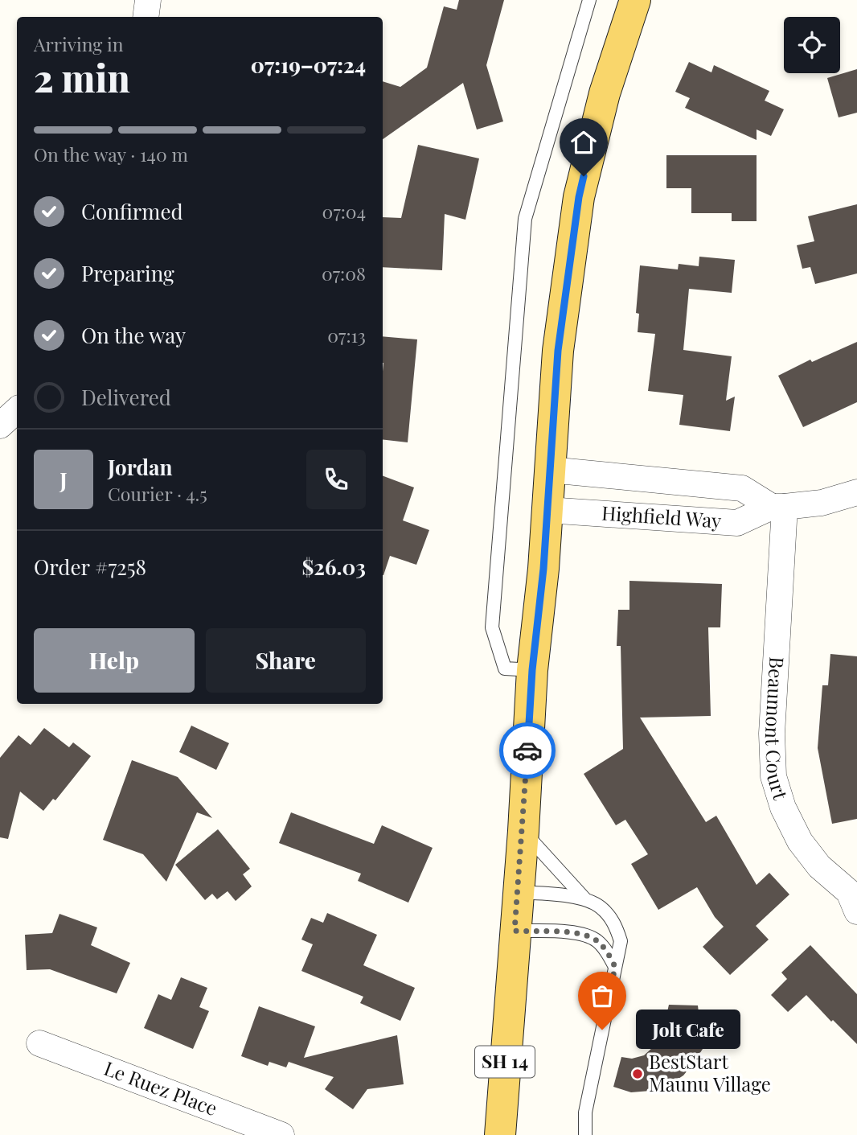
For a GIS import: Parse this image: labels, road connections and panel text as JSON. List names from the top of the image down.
{
  "streets": {
    "main road": ["SH 14"],
    "street": ["Highfield Way", "Beaumont Court", "Le Ruez Place"]
  },
  "crossings": [
    ["Highfield Way", "Beaumont Court"],
    ["Highfield Way", "SH 14"]
  ],
  "places": ["Jolt Cafe", "BestStart Maunu Village"],
  "page": {
    "heading": ["2 min", "Arriving in", "07:19–07:24"],
    "panel": [
      "Jordan",
      "Courier · 4.5",
      "Order #7258",
      "$26.03"
    ],
    "bar": "On the way · 140 m",
    "list": [
      ["Confirmed", "07:04"],
      ["Preparing", "07:08"],
      ["On the way", "07:13"],
      "Delivered"
    ],
    "round": "J",
    "buttons": ["Help", "Share"],
    "bubble": "Jolt Cafe"
  }
}
